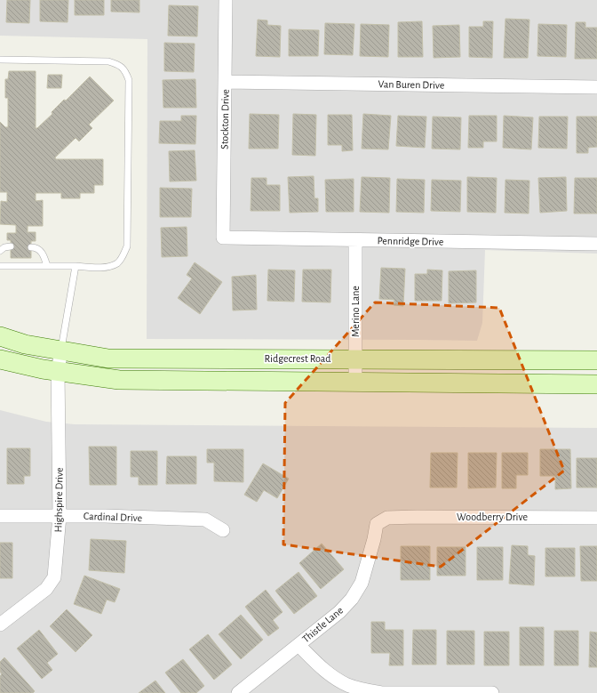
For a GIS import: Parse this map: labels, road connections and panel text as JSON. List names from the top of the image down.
{
  "streets": {
    "main road": ["Ridgecrest Road"],
    "street": [
      "Van Buren Drive",
      "Stockton Drive",
      "Pennridge Drive",
      "Merino Lane",
      "Highspire Drive",
      "Cardinal Drive",
      "Woodberry Drive",
      "Thistle Lane"
    ]
  },
  "crossings": [
    ["Van Buren Drive", "Stockton Drive"],
    ["Stockton Drive", "Pennridge Drive"],
    ["Pennridge Drive", "Merino Lane"],
    ["Merino Lane", "Ridgecrest Road"],
    ["Ridgecrest Road", "Highspire Drive"],
    ["Highspire Drive", "Cardinal Drive"],
    ["Woodberry Drive", "Thistle Lane"]
  ]
}
